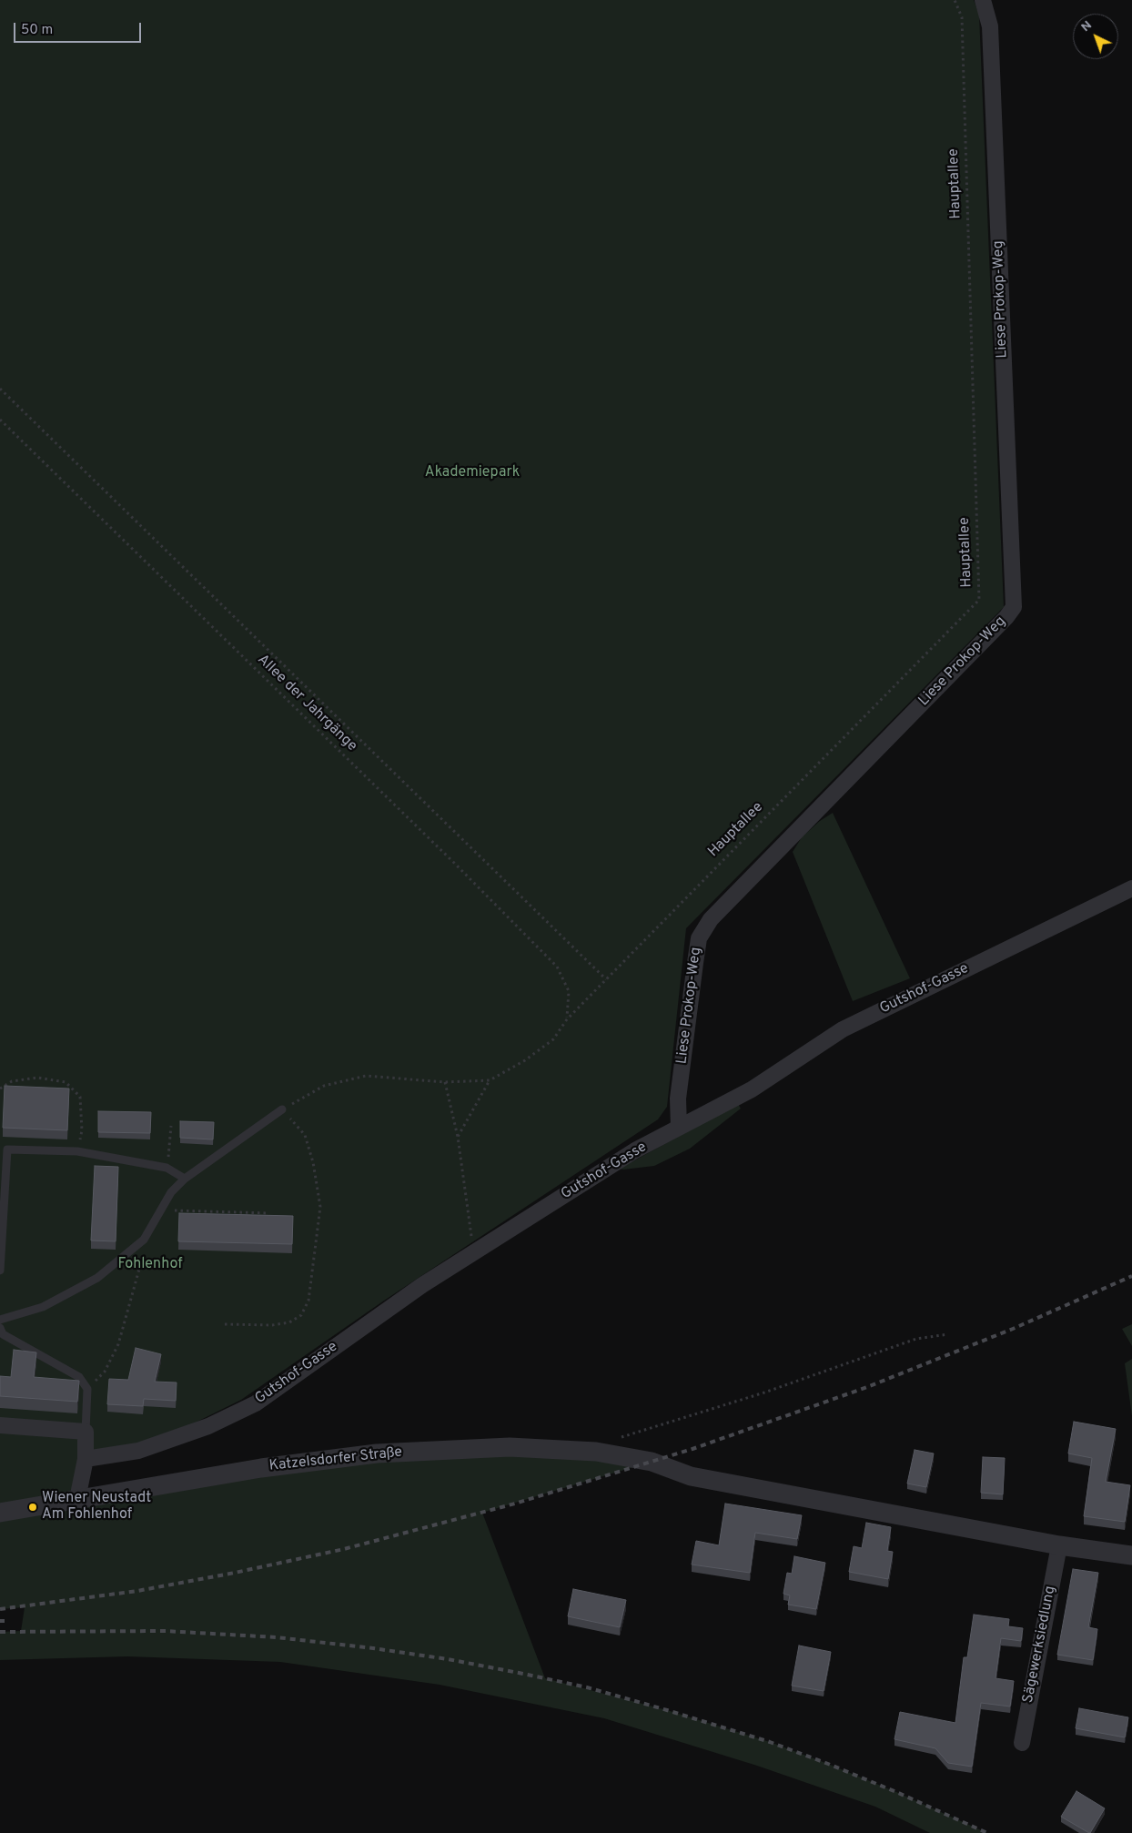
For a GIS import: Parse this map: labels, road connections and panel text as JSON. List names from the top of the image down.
{
  "streets": {
    "street": [
      "Liese Prokop-Weg",
      "Gutshof-Gasse",
      "Katzelsdorfer Straße",
      "Sägewerksiedlung"
    ],
    "path": ["Hauptallee", "Allee der Jahrgänge"]
  },
  "crossings": [
    ["Hauptallee", "Allee der Jahrgänge"],
    ["Liese Prokop-Weg", "Gutshof-Gasse"],
    ["Katzelsdorfer Straße", "Sägewerksiedlung"]
  ],
  "parks": ["Akademiepark", "Fohlenhof"],
  "places": ["Wiener Neustadt Am Fohlenhof"],
  "scale_bar": "50 m",
  "north": "top left"
}
